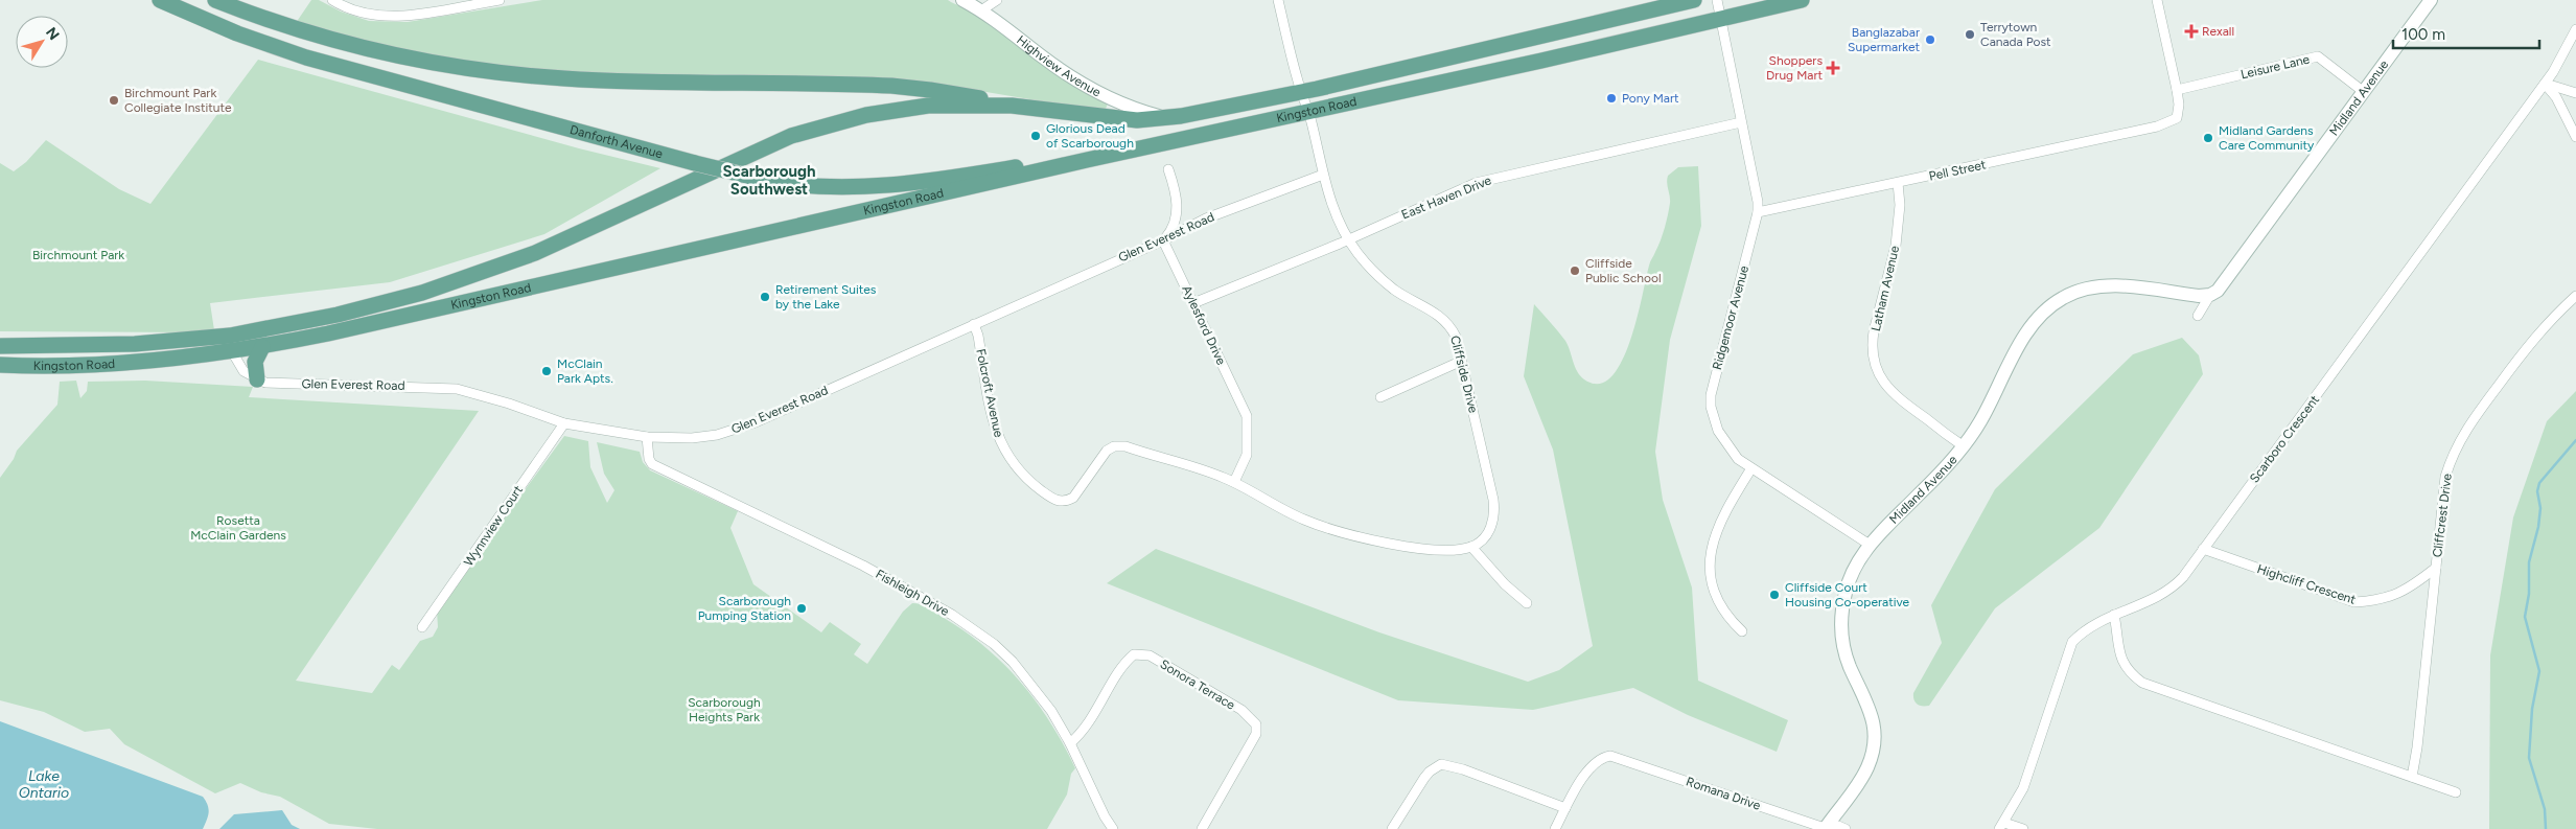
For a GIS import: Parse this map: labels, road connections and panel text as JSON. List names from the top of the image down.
{
  "streets": {
    "main road": ["Kingston Road", "Danforth Avenue"],
    "street": [
      "Highview Avenue",
      "Leisure Lane",
      "Midland Avenue",
      "Pell Street",
      "East Haven Drive",
      "Glen Everest Road",
      "Latham Avenue",
      "Ridgemoor Avenue",
      "Aylesford Drive",
      "Cliffside Drive",
      "Folcroft Avenue",
      "Scarboro Crescent",
      "Cliffcrest Drive",
      "Wynnview Court",
      "Highcliff Crescent",
      "Fishleigh Drive",
      "Sonora Terrace",
      "Romana Drive"
    ]
  },
  "crossings": [
    ["Highview Avenue", "Kingston Road"],
    ["Leisure Lane", "Midland Avenue"],
    ["Leisure Lane", "Pell Street"],
    ["Midland Avenue", "Latham Avenue"],
    ["Midland Avenue", "Ridgemoor Avenue"],
    ["Midland Avenue", "Romana Drive"],
    ["Kingston Road", "Danforth Avenue"],
    ["Kingston Road", "Ridgemoor Avenue"],
    ["Kingston Road", "Cliffside Drive"],
    ["Pell Street", "Latham Avenue"],
    ["Pell Street", "Ridgemoor Avenue"],
    ["East Haven Drive", "Ridgemoor Avenue"],
    ["East Haven Drive", "Aylesford Drive"],
    ["East Haven Drive", "Cliffside Drive"],
    ["Glen Everest Road", "Aylesford Drive"],
    ["Glen Everest Road", "Cliffside Drive"],
    ["Glen Everest Road", "Folcroft Avenue"],
    ["Glen Everest Road", "Wynnview Court"],
    ["Glen Everest Road", "Fishleigh Drive"],
    ["Aylesford Drive", "Folcroft Avenue"],
    ["Scarboro Crescent", "Highcliff Crescent"],
    ["Cliffcrest Drive", "Highcliff Crescent"],
    ["Fishleigh Drive", "Sonora Terrace"]
  ],
  "districts": ["Scarborough Southwest"],
  "water": ["Lake Ontario"],
  "parks": ["Birchmount Park", "Rosetta McClain Gardens", "Scarborough Heights Park"],
  "places": {
    "health": ["Rexall", "Shoppers Drug Mart"],
    "other": [
      "Terrytown Canada Post",
      "Banglazabar Supermarket",
      "Pony Mart",
      "Birchmount Park Collegiate Institute",
      "Glorious Dead of Scarborough",
      "Midland Gardens Care Community",
      "Cliffside Public School",
      "Retirement Suites by the Lake",
      "McClain Park Apts.",
      "Cliffside Court Housing Co-operative",
      "Scarborough Pumping Station"
    ]
  },
  "scale_bar": "100 m",
  "north": "top right"
}
